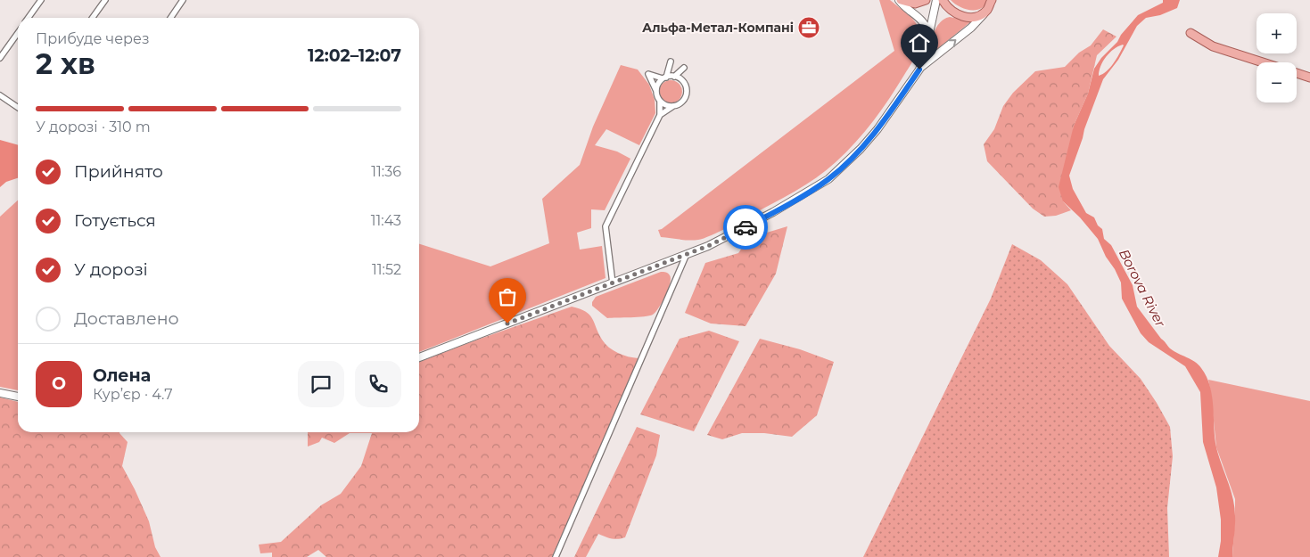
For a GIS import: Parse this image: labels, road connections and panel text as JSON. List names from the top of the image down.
{
  "water": ["Borova River"],
  "places": {
    "office": ["Альфа-Метал-Компані"]
  },
  "page": {
    "map_buttons": ["+", "−"],
    "heading": ["2 хв", "Прибуде через", "12:02–12:07"],
    "panel": ["Олена", "Кур’єр · 4.7"],
    "bar": "У дорозі · 310 m",
    "list": [
      ["Прийнято", "11:36"],
      ["Готується", "11:43"],
      ["У дорозі", "11:52"],
      "Доставлено"
    ],
    "round": "О"
  }
}
